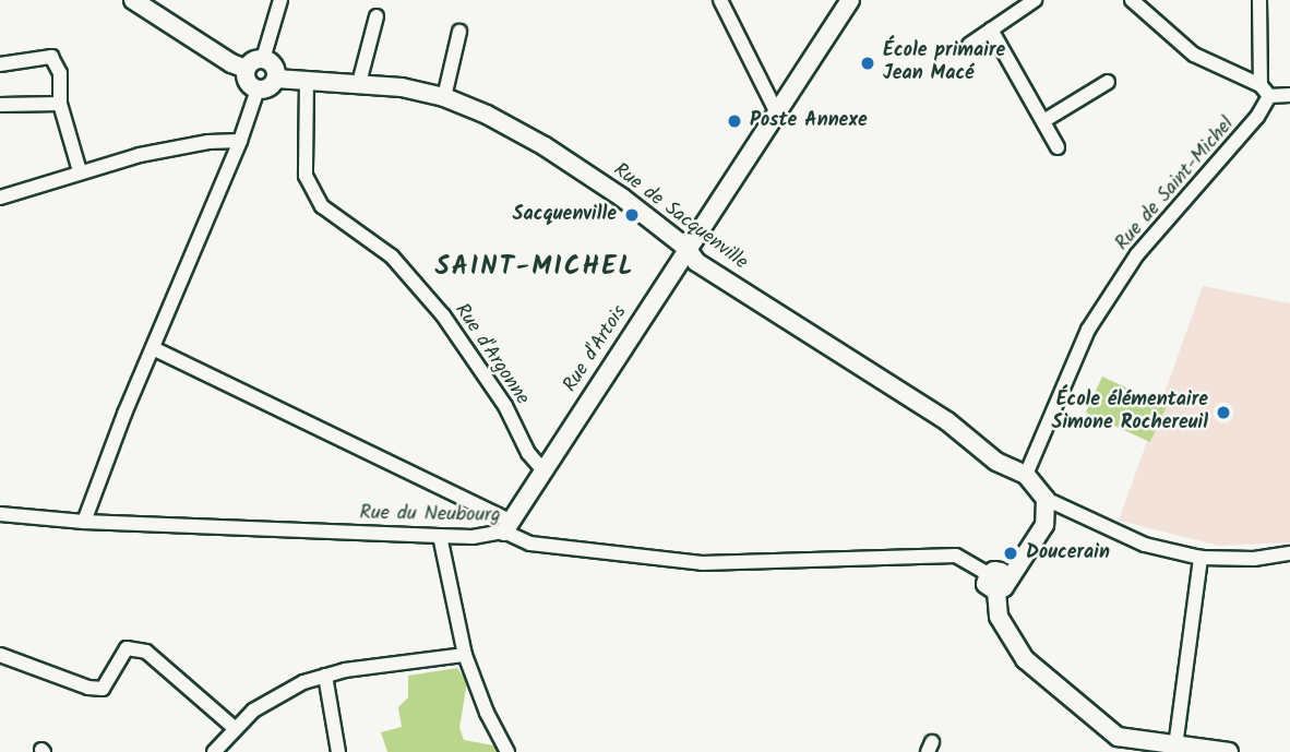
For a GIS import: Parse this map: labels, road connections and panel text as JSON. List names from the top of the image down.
{
  "streets": {
    "street": [
      "Rue de Saint-Michel",
      "Rue de Sacquenville",
      "Rue d'Artois",
      "Rue d'Argonne",
      "Rue du Neubourg"
    ]
  },
  "crossings": [
    ["Rue de Saint-Michel", "Rue de Sacquenville"],
    ["Rue de Sacquenville", "Rue d'Artois"],
    ["Rue de Sacquenville", "Rue d'Argonne"],
    ["Rue d'Artois", "Rue d'Argonne"],
    ["Rue d'Artois", "Rue du Neubourg"]
  ],
  "districts": ["SAINT-MICHEL"],
  "places": [
    "École primaire Jean Macé",
    "Poste Annexe",
    "Sacquenville",
    "École élémentaire Simone Rochereuil",
    "Doucerain"
  ]
}
